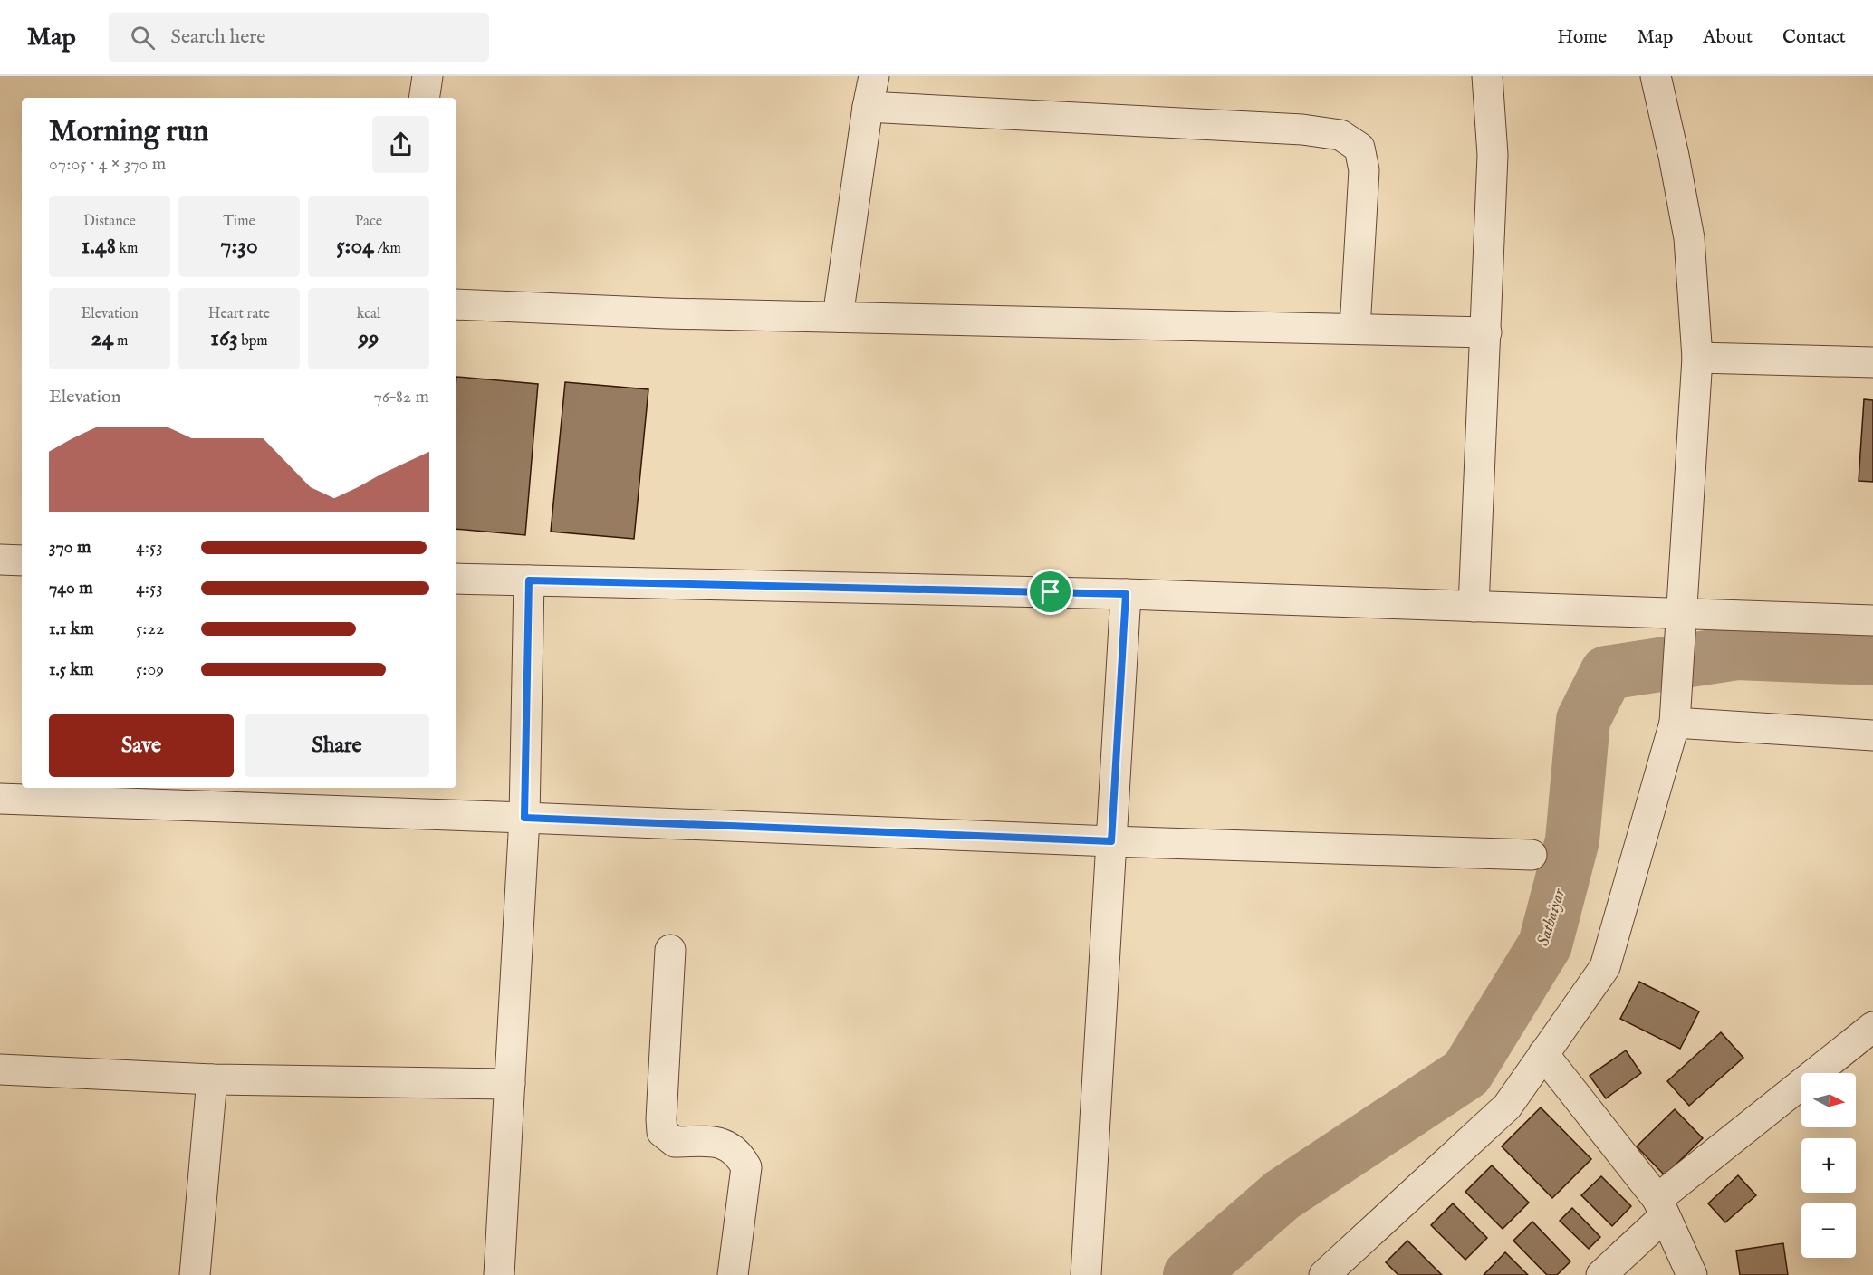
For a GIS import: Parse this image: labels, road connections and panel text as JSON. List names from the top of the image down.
{
  "water": ["Sathaiyar"],
  "north": "right",
  "page": {
    "header": "Map",
    "search": "Search here",
    "nav": [
      "Home",
      "Map",
      "About",
      "Contact"
    ],
    "heading": ["Morning run", "07:05 · 4 × 370 m"],
    "stats": [
      ["Distance", "1.48 km"],
      ["Time", "7:30"],
      ["Pace", "5:04 /km"],
      ["Elevation", "24 m"],
      ["Heart rate", "163 bpm"],
      ["kcal", "99"]
    ],
    "chart": ["Elevation", "76–82 m"],
    "list": [
      {
        "name": "370 m",
        "note": "4:53"
      },
      {
        "name": "740 m",
        "note": "4:53"
      },
      {
        "name": "1.1 km",
        "note": "5:22"
      },
      {
        "name": "1.5 km",
        "note": "5:09"
      }
    ],
    "buttons": ["Save", "Share"],
    "map_buttons": ["+", "−"]
  }
}
